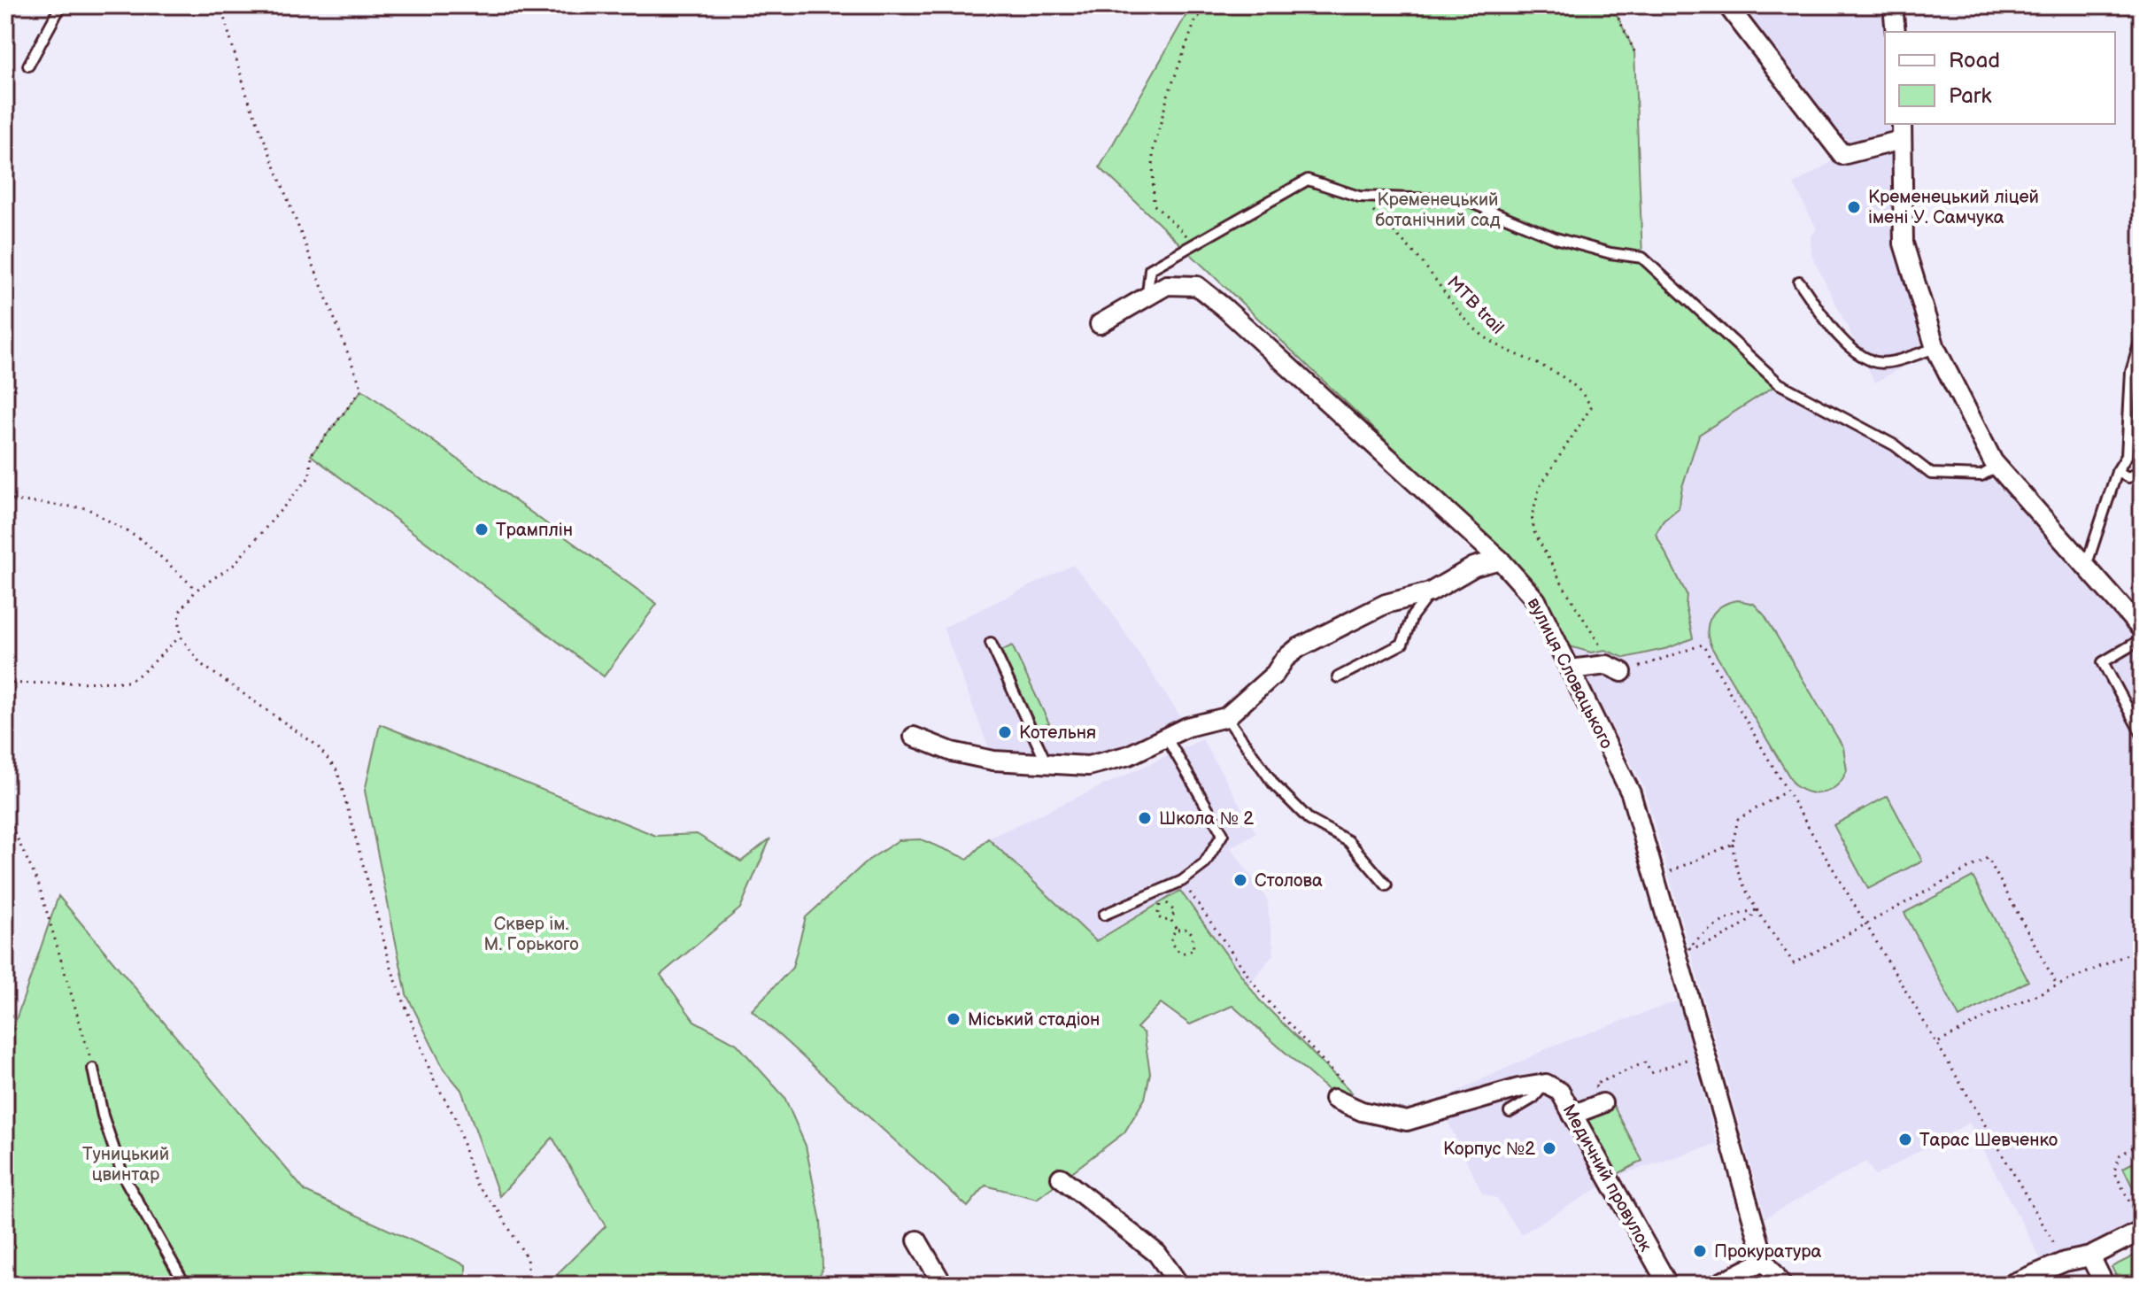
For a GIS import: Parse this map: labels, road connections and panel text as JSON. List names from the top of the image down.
{
  "streets": {
    "street": ["вулиця Словацького", "Медичний провулок"],
    "path": ["MTB trail"]
  },
  "parks": ["Кременецький ботанічний сад", "Сквер ім. М. Горького", "Туницький цвинтар"],
  "places": [
    "Кременецький ліцей імені У. Самчука",
    "Трамплін",
    "Котельня",
    "Школа № 2",
    "Столова",
    "Міський стадіон",
    "Тарас Шевченко",
    "Корпус №2",
    "Прокуратура"
  ],
  "legend": ["Road", "Park"]
}
